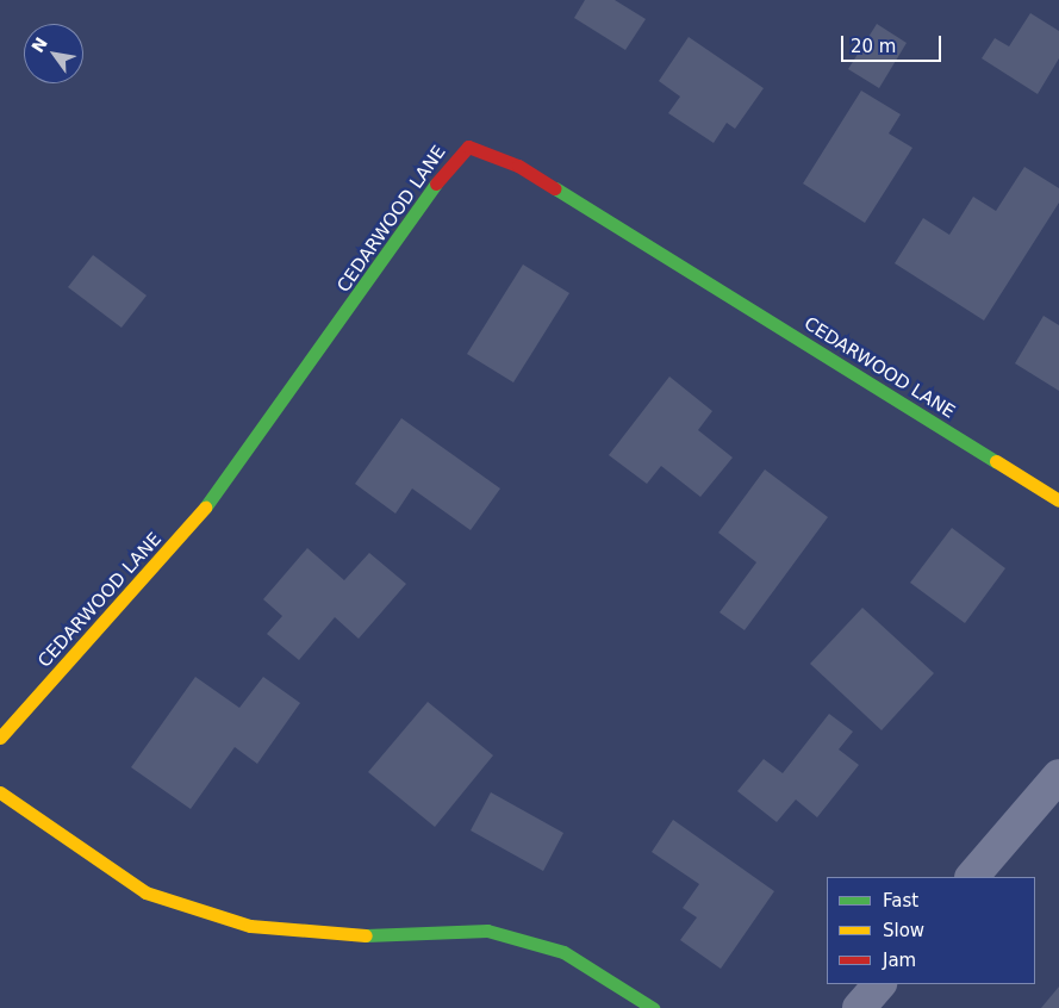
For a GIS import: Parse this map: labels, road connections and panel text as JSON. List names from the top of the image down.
{
  "streets": {
    "street": ["CEDARWOOD LANE"]
  },
  "legend": ["Fast", "Slow", "Jam"],
  "scale_bar": "20 m",
  "north": "top left"
}
